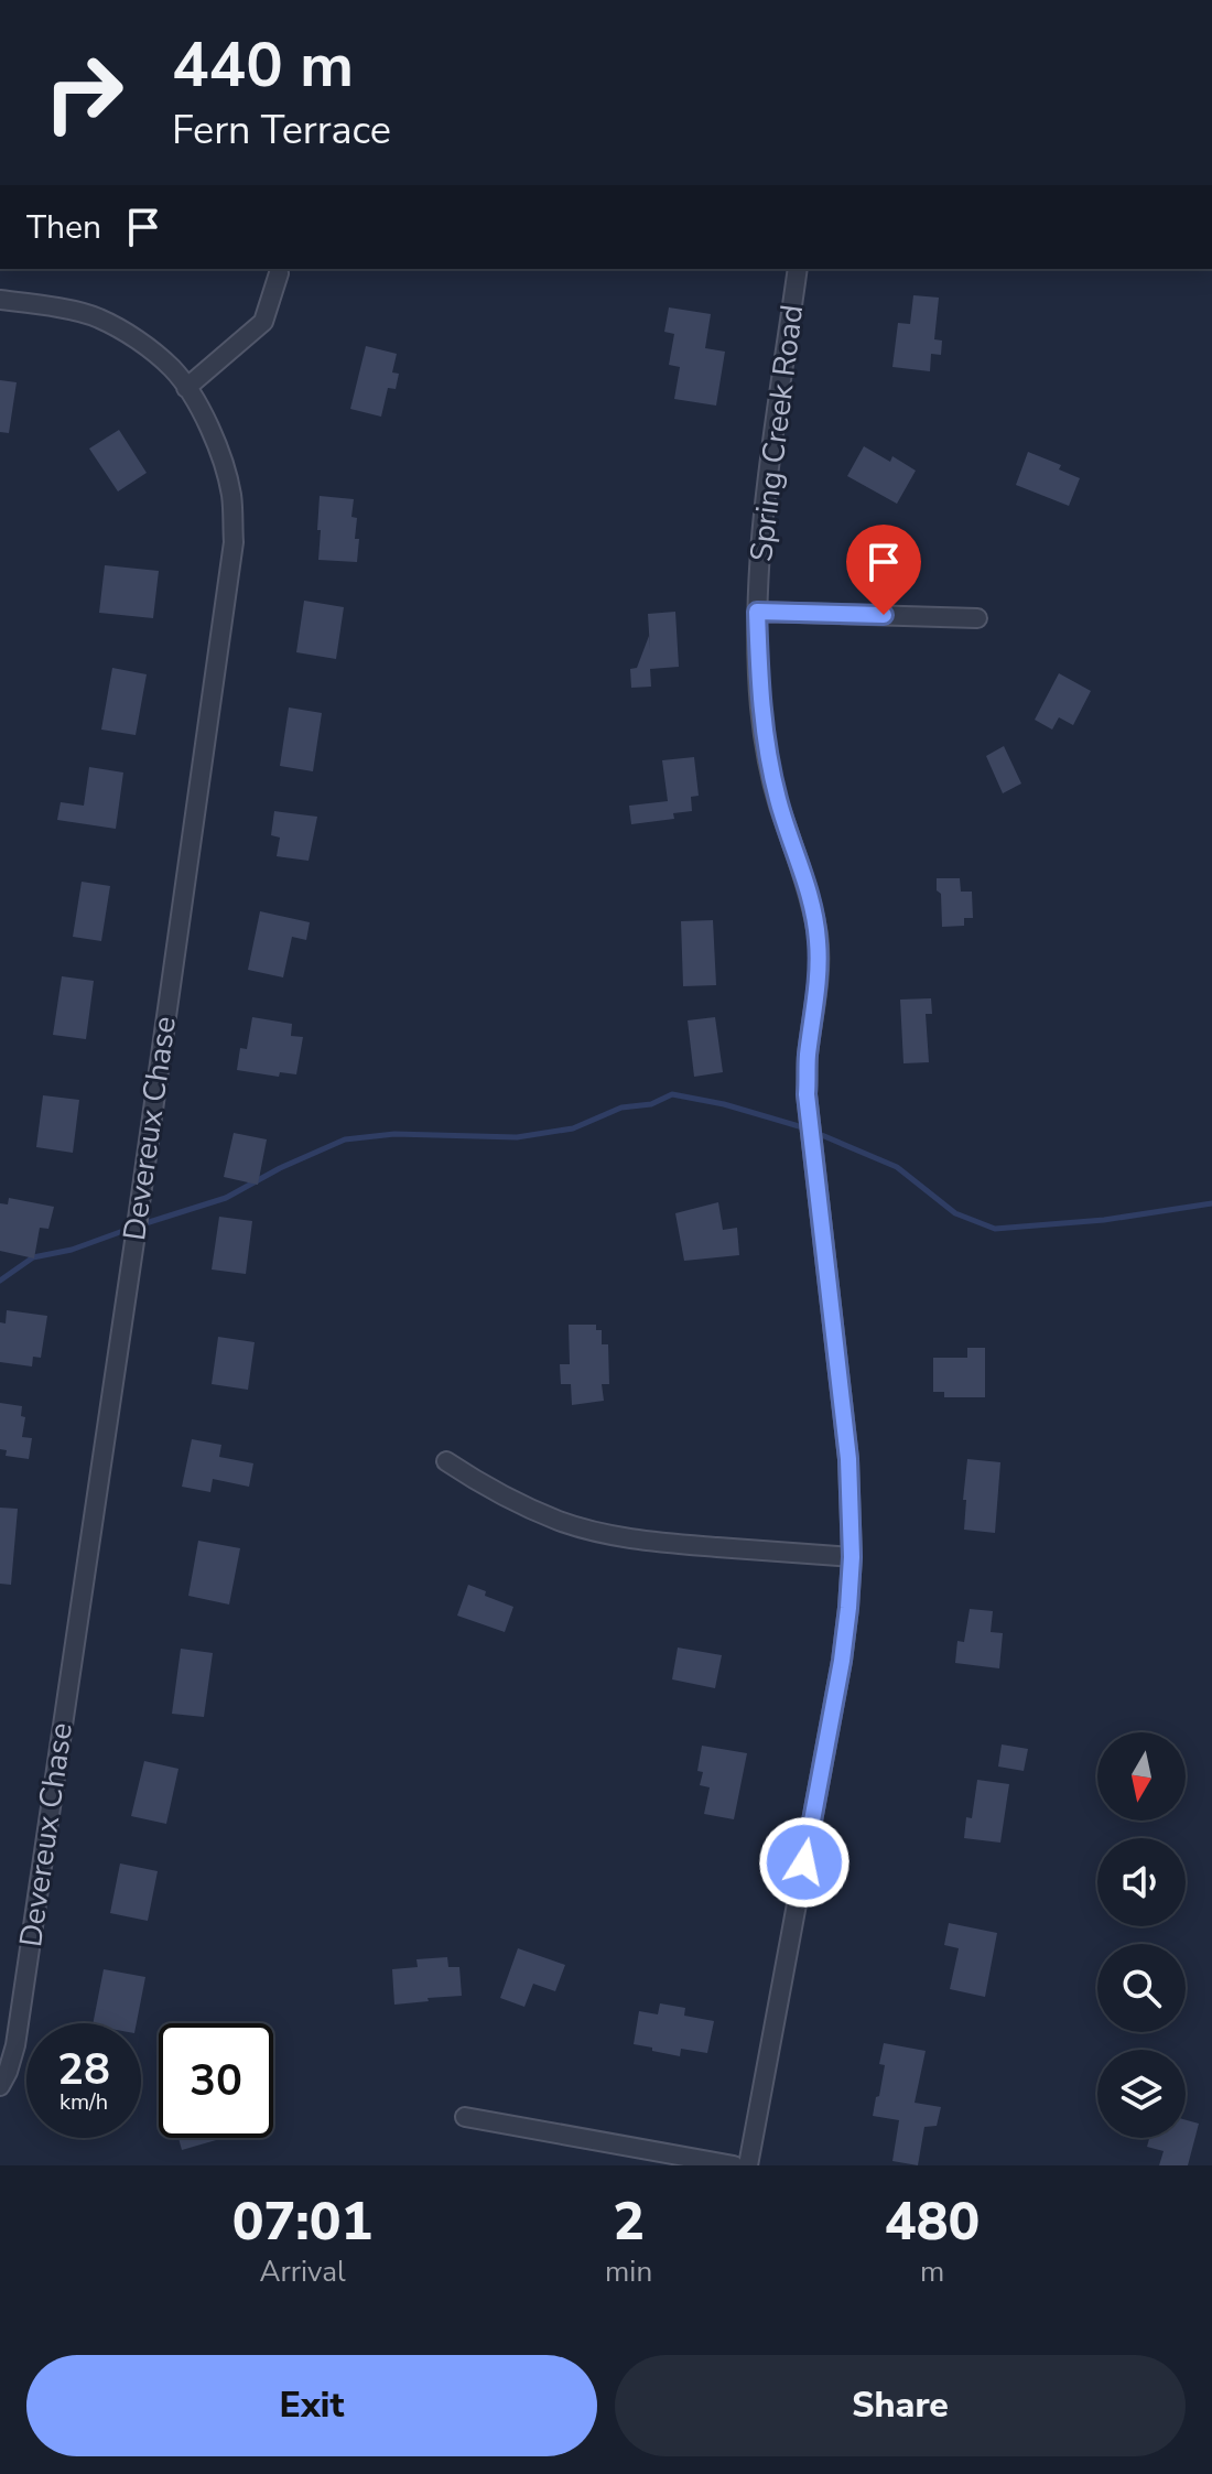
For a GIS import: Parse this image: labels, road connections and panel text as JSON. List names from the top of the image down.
{
  "streets": {
    "street": ["Spring Creek Road", "Devereux Chase"]
  },
  "north": "bottom",
  "page": {
    "turn": ["440 m", "Fern Terrace"],
    "then": "Then",
    "speed": "28 km/h",
    "limit": "30",
    "eta": [
      "07:01",
      "Arrival",
      "2",
      "min",
      "480",
      "m"
    ],
    "buttons": ["Exit", "Share"]
  }
}
